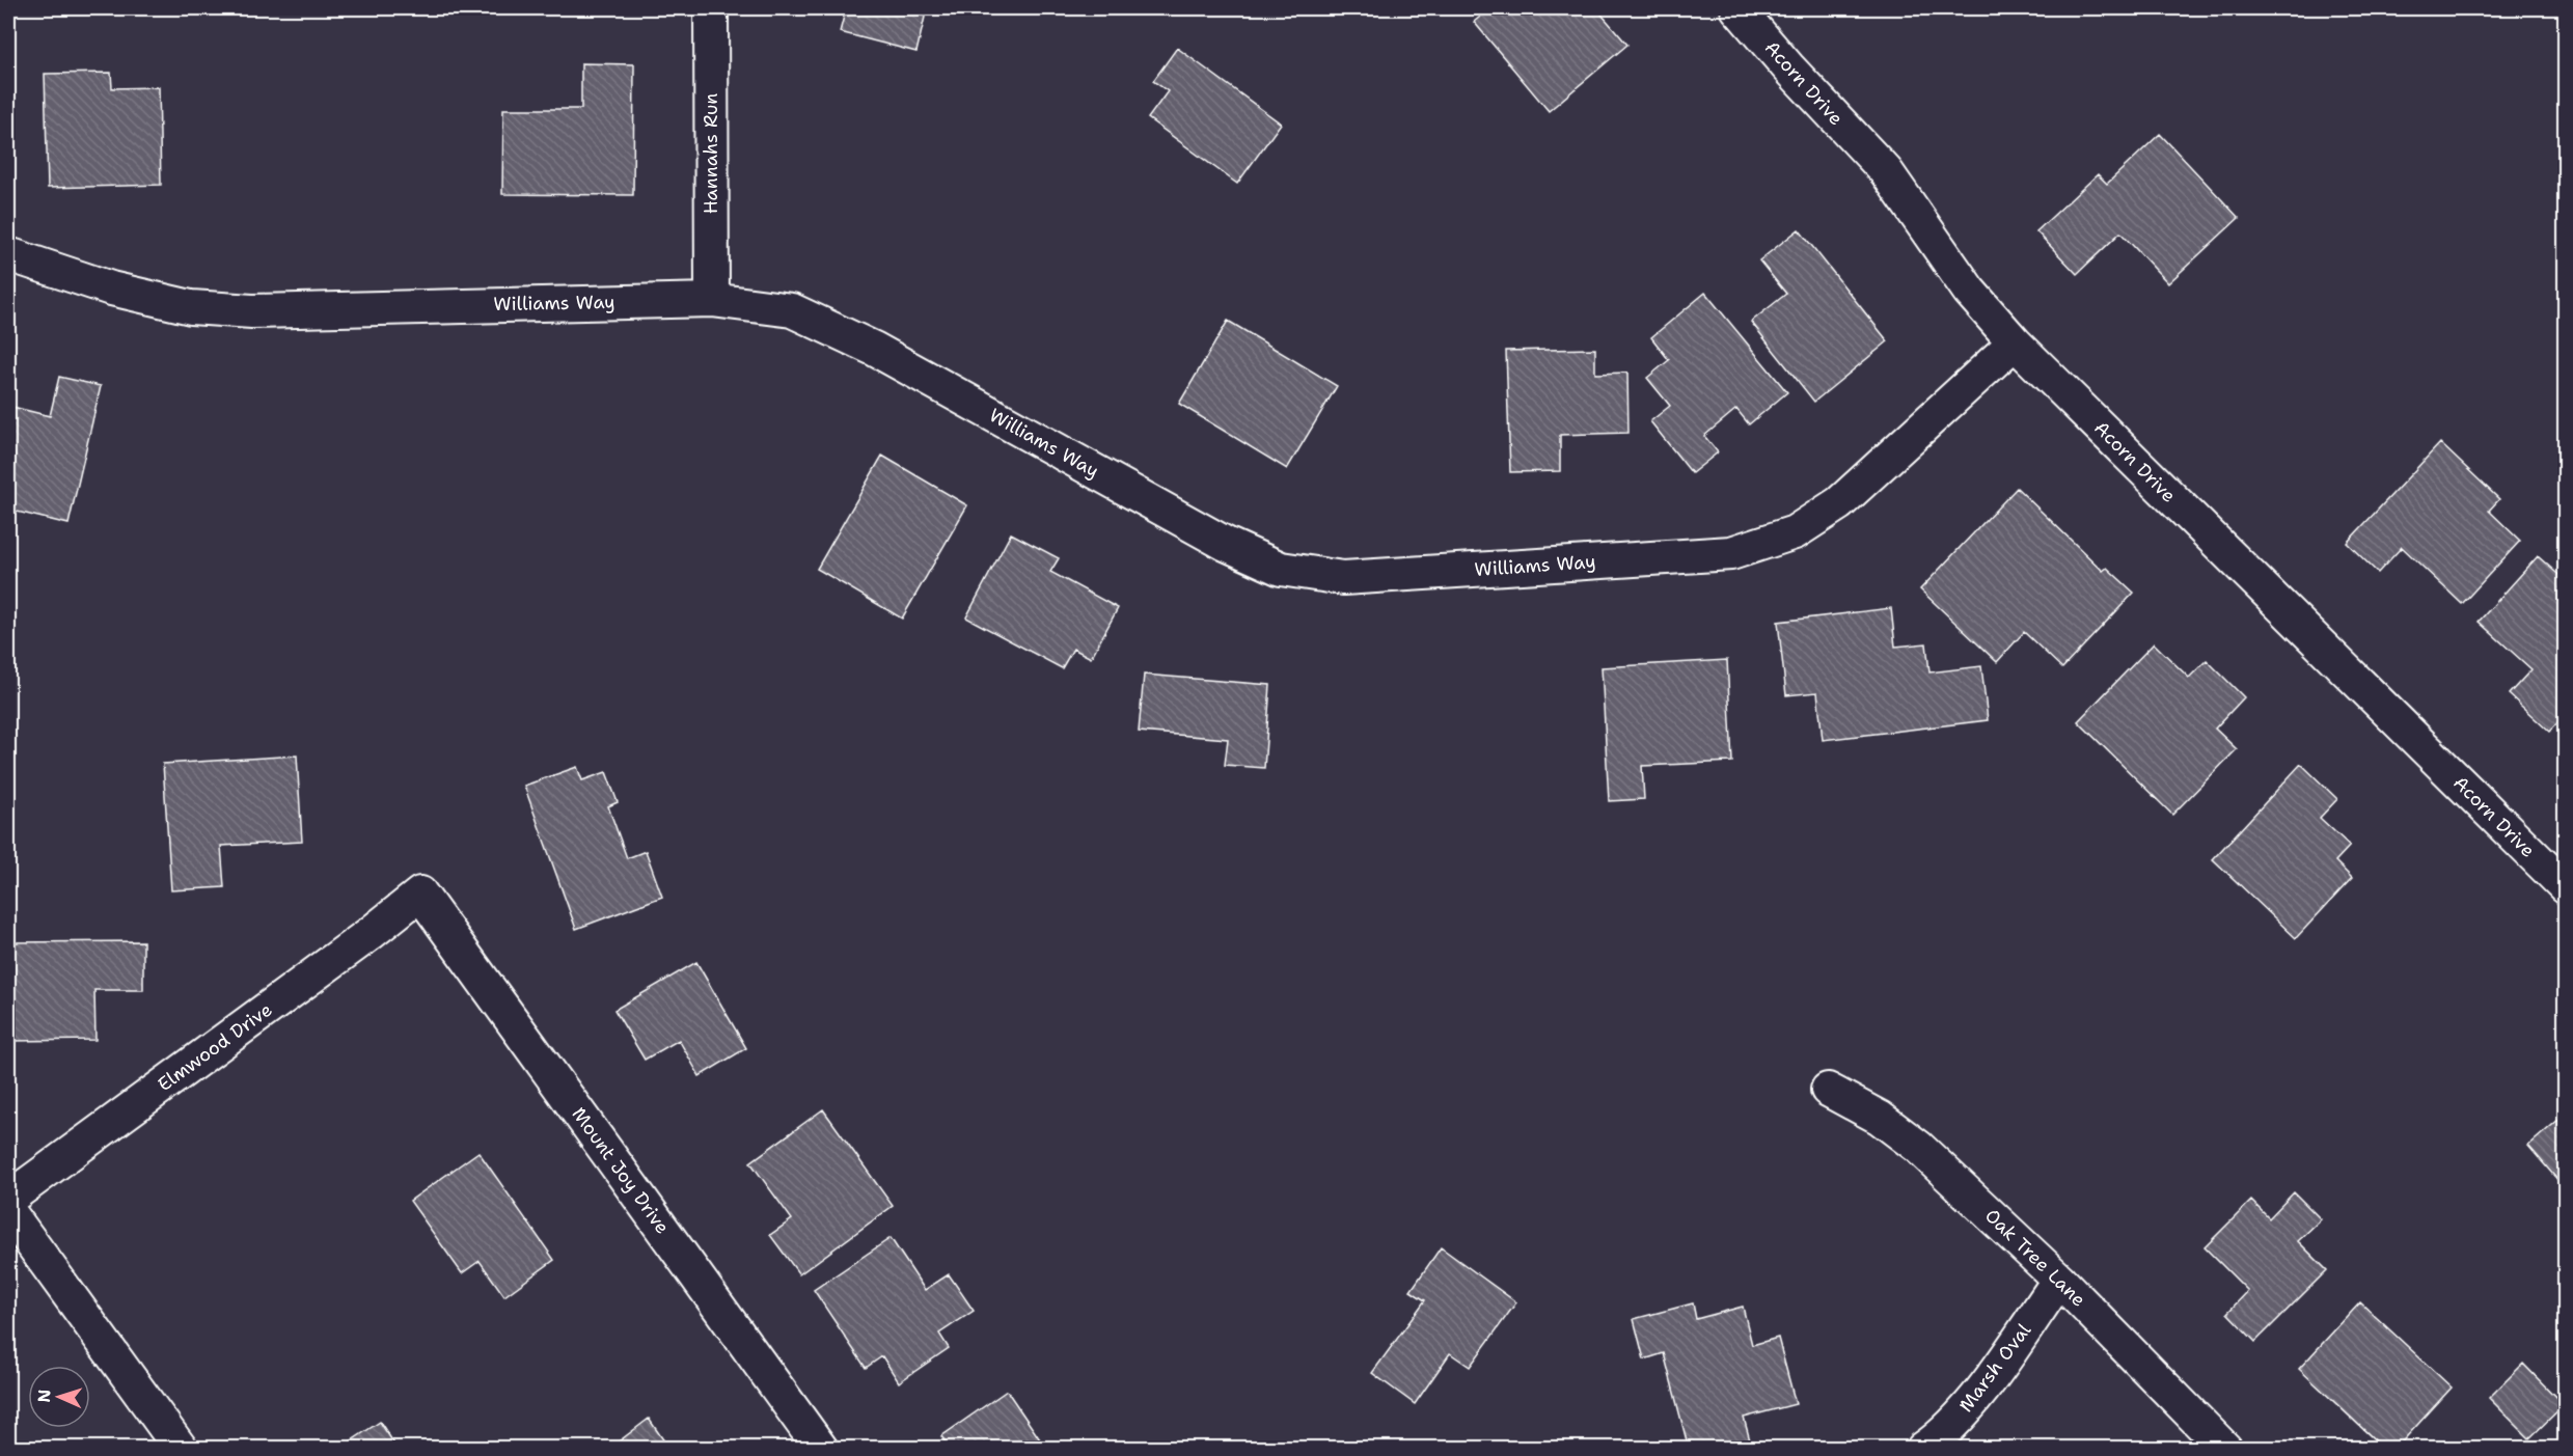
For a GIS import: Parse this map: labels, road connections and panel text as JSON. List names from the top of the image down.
{
  "streets": {
    "street": [
      "Acorn Drive",
      "Hannahs Run",
      "Williams Way",
      "Elmwood Drive",
      "Mount Joy Drive",
      "Oak Tree Lane",
      "Marsh Oval"
    ]
  },
  "crossings": [
    ["Acorn Drive", "Williams Way"],
    ["Hannahs Run", "Williams Way"],
    ["Elmwood Drive", "Mount Joy Drive"],
    ["Oak Tree Lane", "Marsh Oval"]
  ],
  "north": "left"
}
